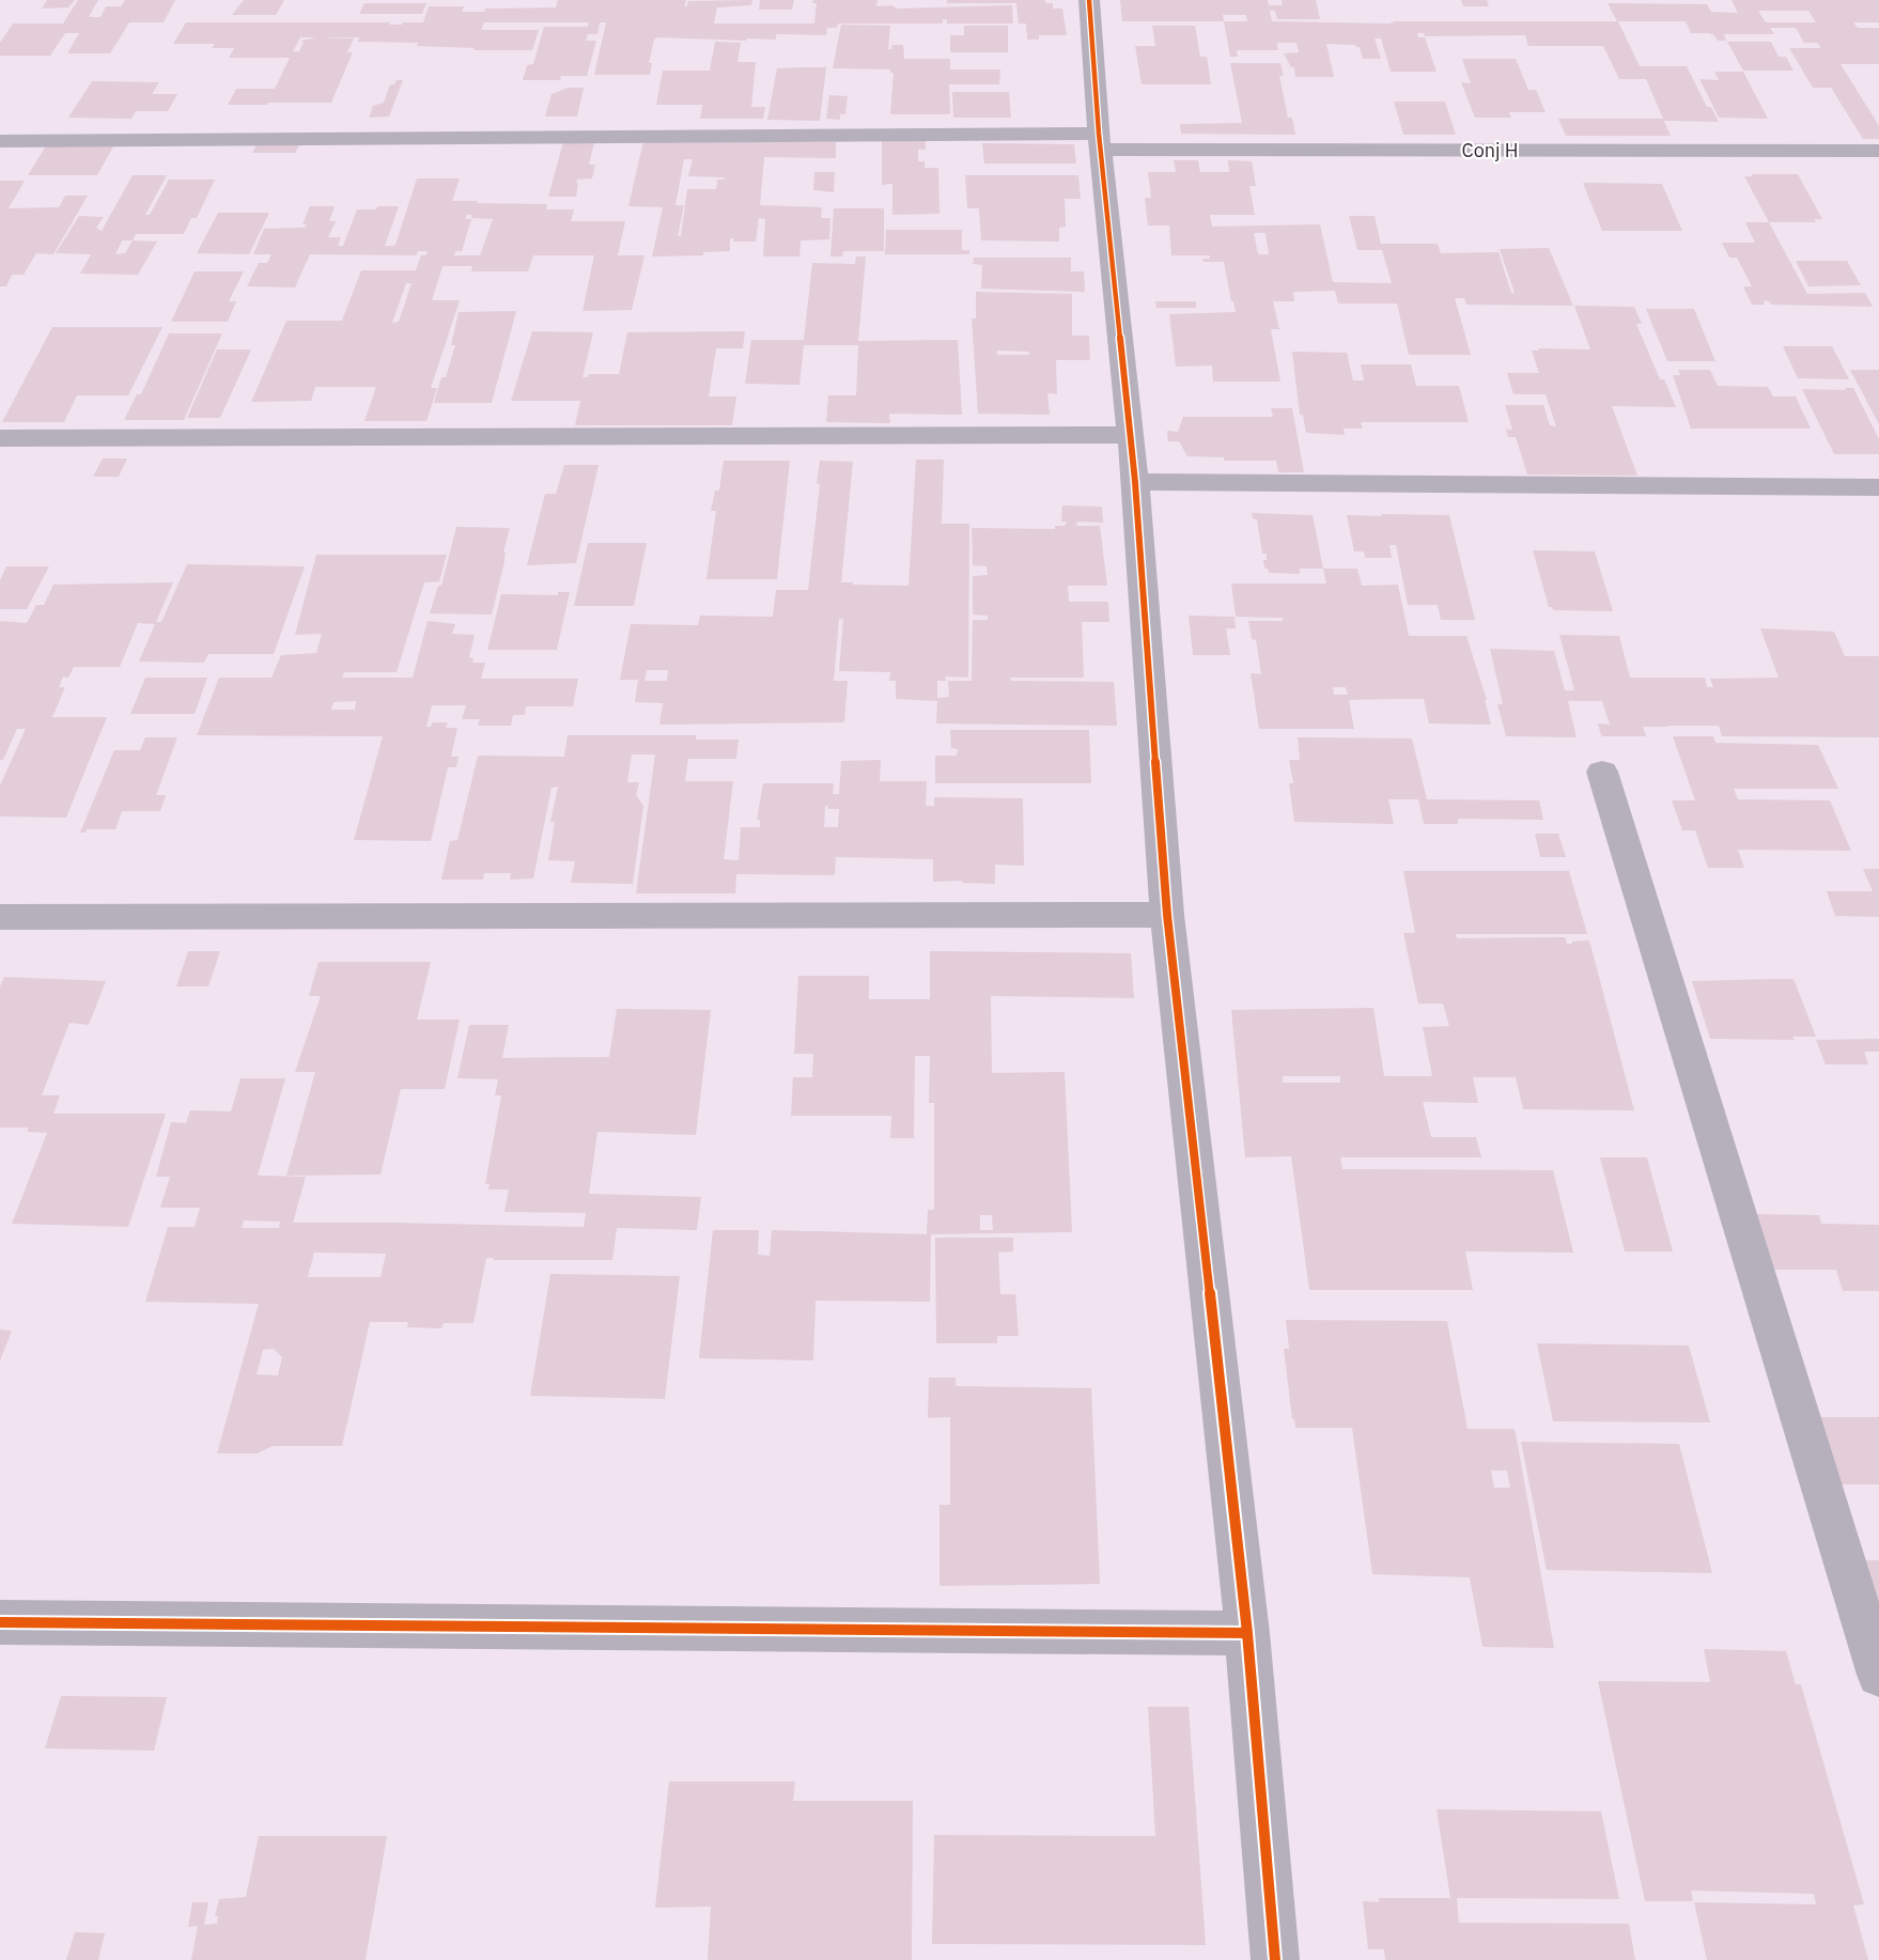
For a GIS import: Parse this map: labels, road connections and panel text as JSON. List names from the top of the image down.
{
  "streets": {
    "street": ["Conj H"]
  }
}
